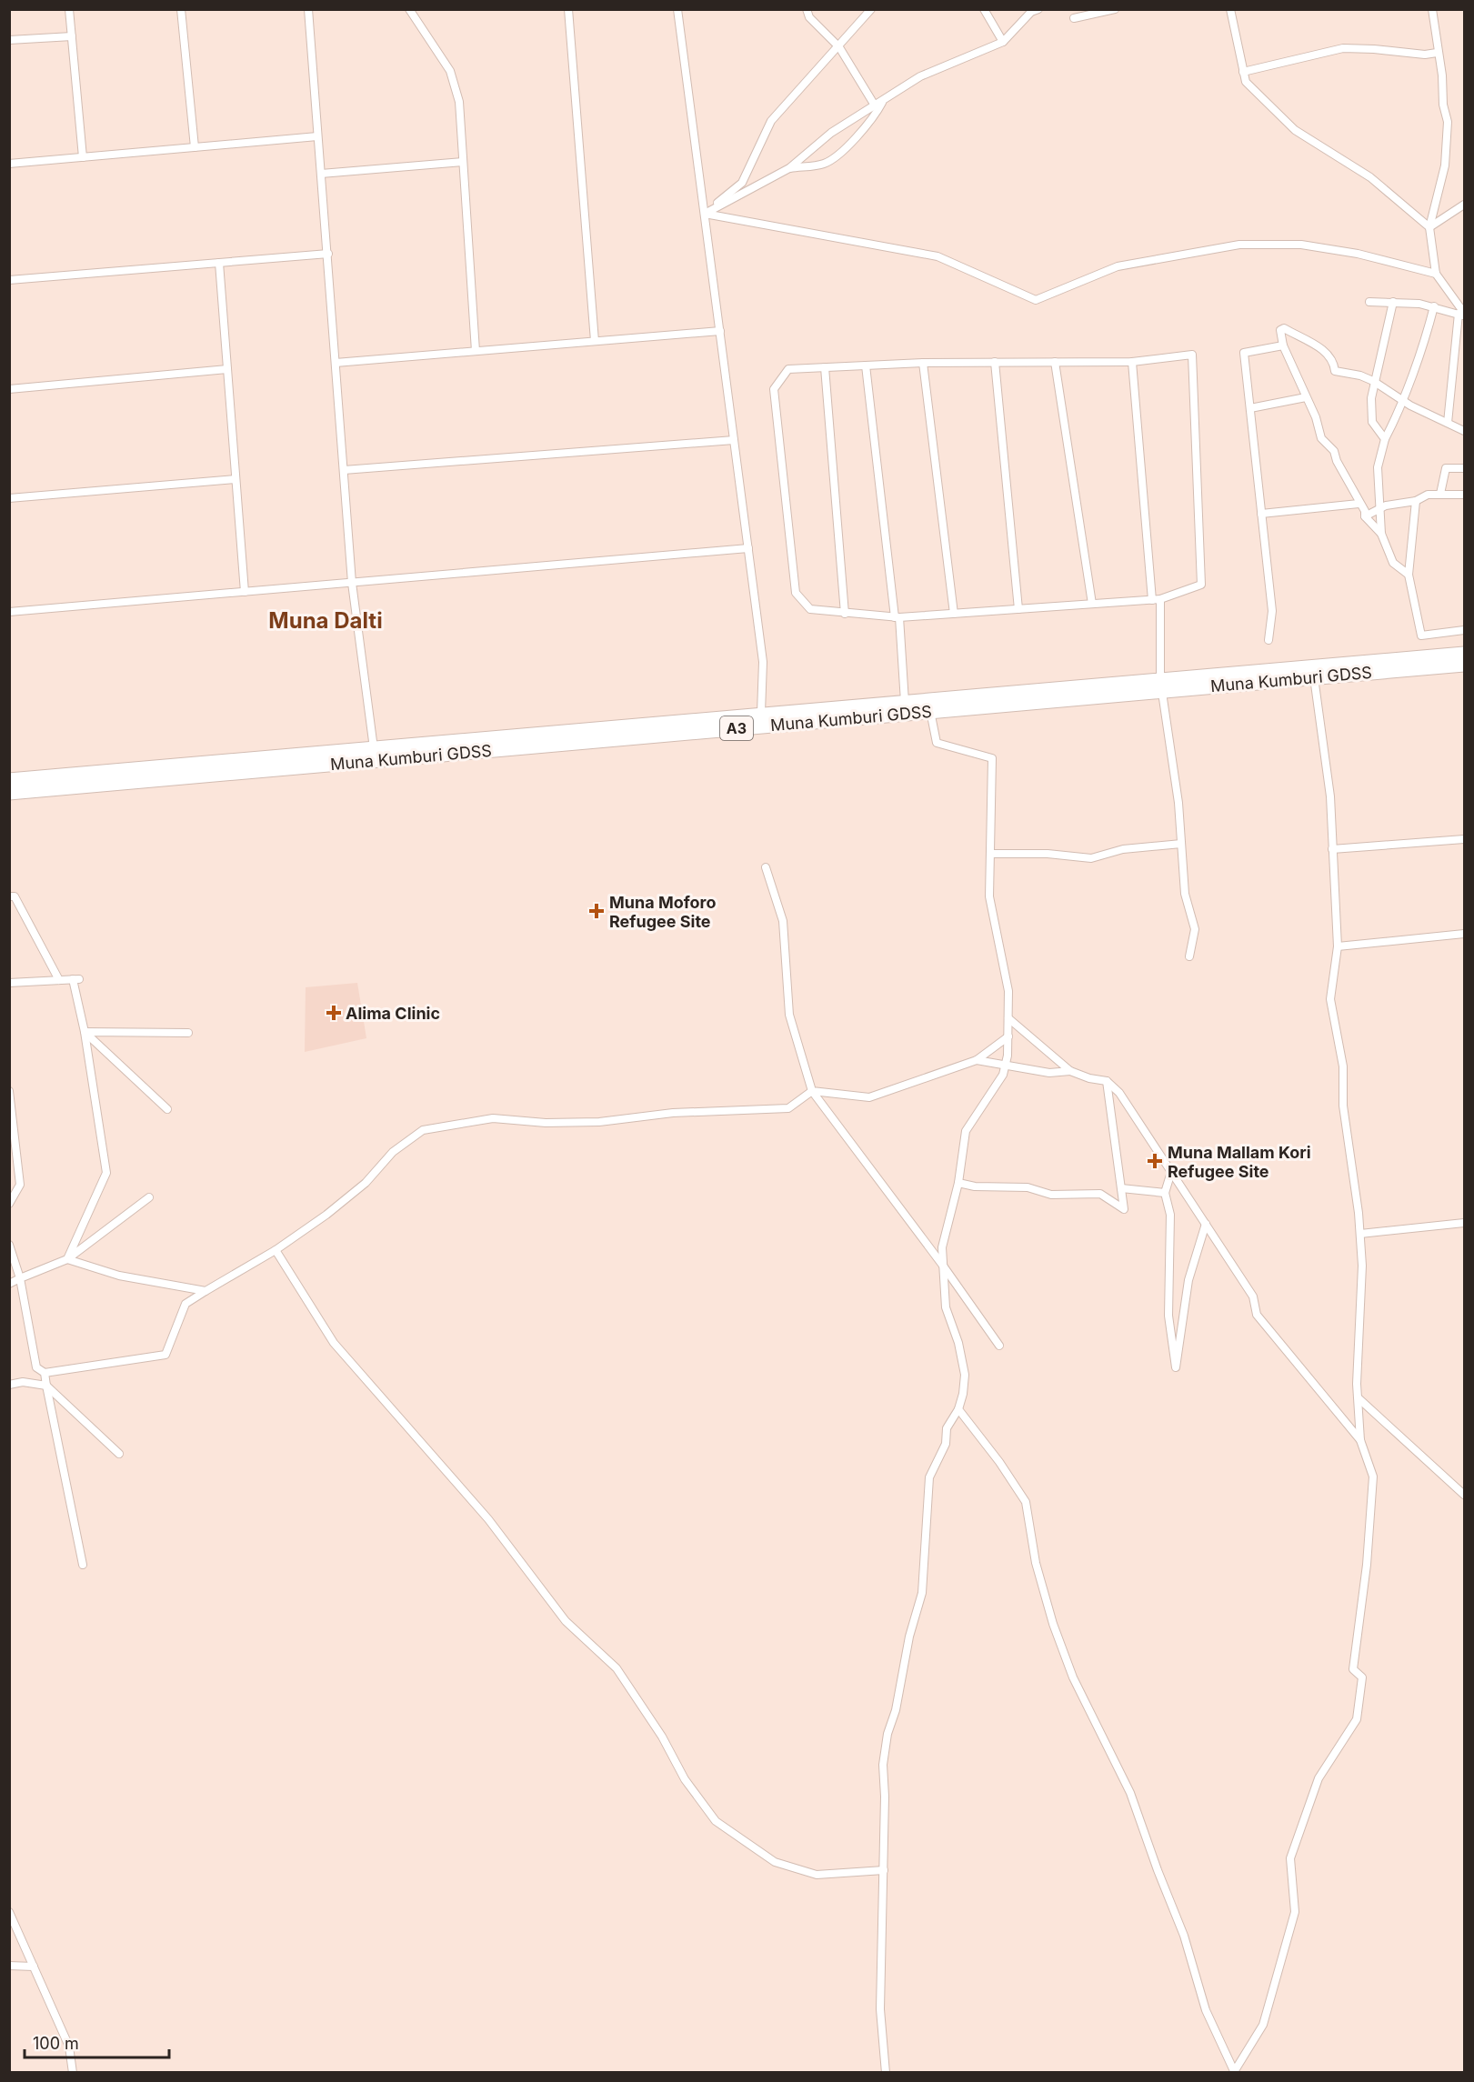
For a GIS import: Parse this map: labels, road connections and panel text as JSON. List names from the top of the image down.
{
  "streets": {
    "highway": ["Muna Kumburi GDSS", "A3"]
  },
  "districts": ["Muna Dalti"],
  "places": {
    "health": ["Muna Moforo Refugee Site", "Alima Clinic", "Muna Mallam Kori Refugee Site"]
  },
  "scale_bar": "100 m"
}
